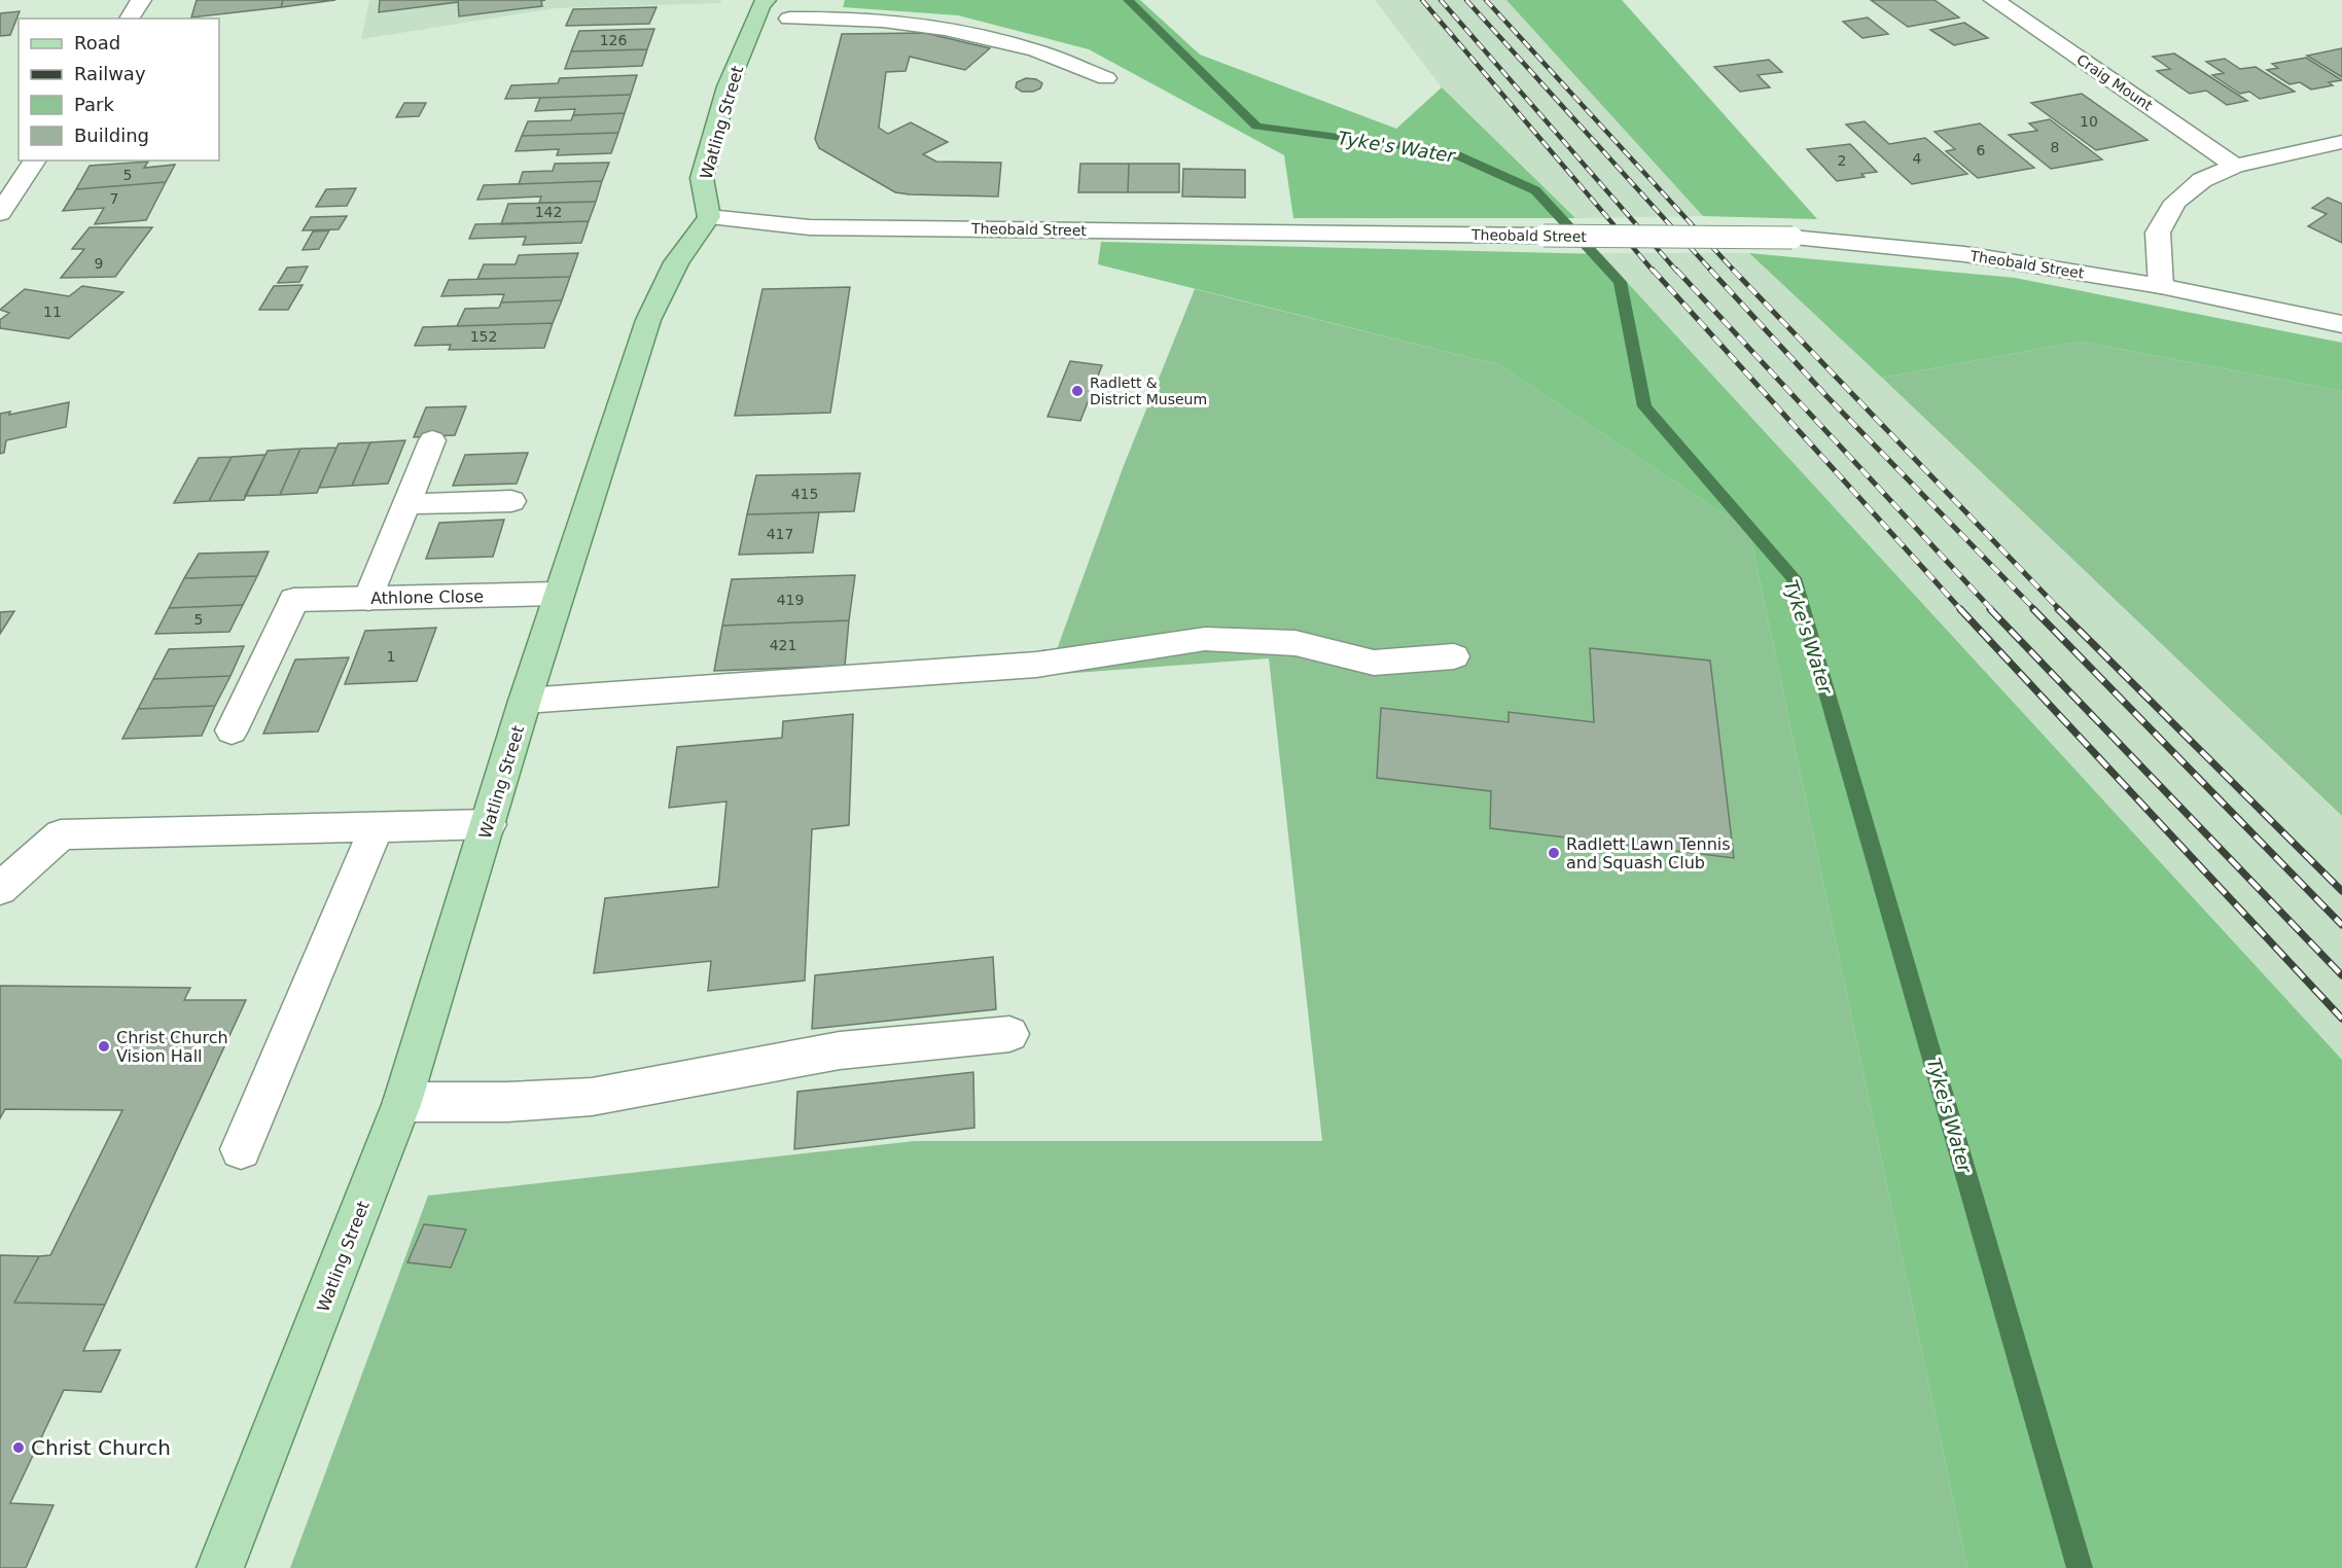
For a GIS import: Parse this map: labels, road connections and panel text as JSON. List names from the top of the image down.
{
  "streets": {
    "main road": ["Watling Street"],
    "street": ["Craig Mount", "Theobald Street", "Athlone Close"]
  },
  "crossings": [
    ["Watling Street", "Theobald Street"],
    ["Watling Street", "Athlone Close"]
  ],
  "water": ["Tyke's Water"],
  "places": [
    "Radlett & District Museum",
    "Radlett Lawn Tennis and Squash Club",
    "Christ Church Vision Hall",
    "Christ Church"
  ],
  "house_numbers": [
    "126",
    "10",
    "8",
    "6",
    "4",
    "2",
    "5",
    "7",
    "142",
    "9",
    "11",
    "152",
    "415",
    "417",
    "419",
    "5",
    "421",
    "1"
  ],
  "legend": [
    "Road",
    "Railway",
    "Park",
    "Building"
  ]
}
